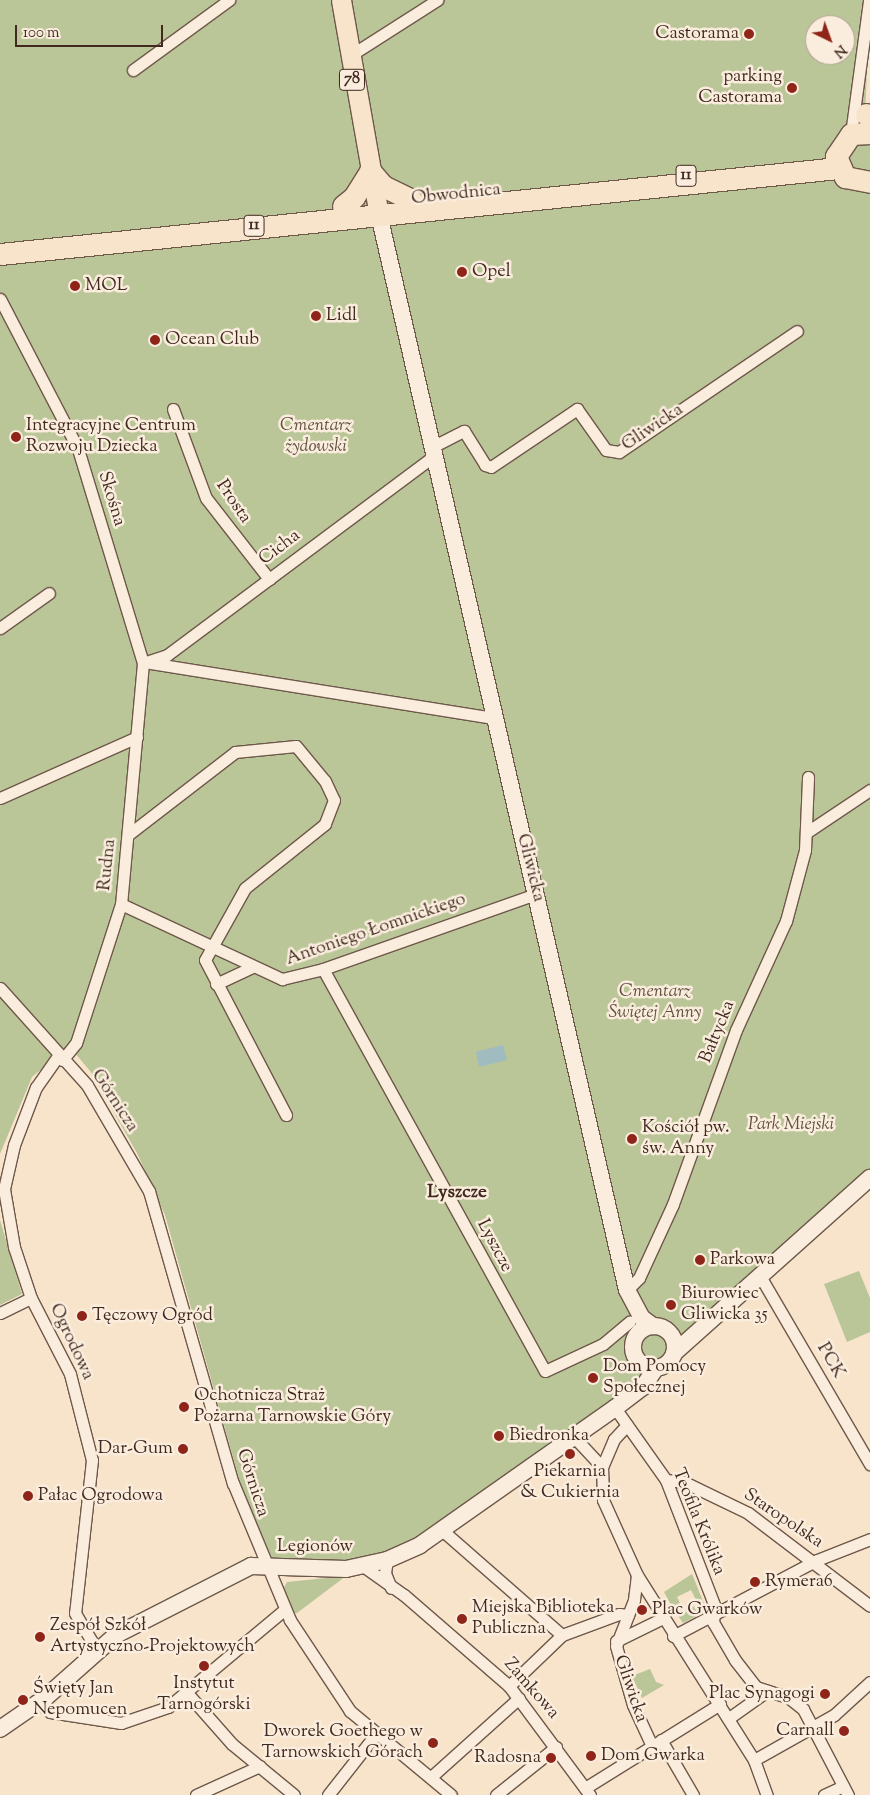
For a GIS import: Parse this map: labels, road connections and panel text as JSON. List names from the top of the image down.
{
  "streets": {
    "highway": ["11", "Obwodnica"],
    "main road": ["78", "Gliwicka"],
    "street": [
      "Skośna",
      "Prosta",
      "Cicha",
      "Rudna",
      "Antoniego Łomnickiego",
      "Bałtycka",
      "Górnicza",
      "Lyszcze",
      "Ogrodowa",
      "PCK",
      "Staropolska",
      "Teofila Królika",
      "Legionów",
      "Zamkowa"
    ]
  },
  "crossings": [
    ["Obwodnica", "Gliwicka"],
    ["Gliwicka", "Cicha"],
    ["Gliwicka", "Antoniego Łomnickiego"],
    ["Gliwicka", "Bałtycka"],
    ["Gliwicka", "Lyszcze"],
    ["Gliwicka", "Legionów"],
    ["Gliwicka", "Zamkowa"],
    ["Skośna", "Cicha"],
    ["Skośna", "Rudna"],
    ["Prosta", "Cicha"],
    ["Cicha", "Rudna"],
    ["Rudna", "Antoniego Łomnickiego"],
    ["Rudna", "Górnicza"],
    ["Rudna", "Ogrodowa"],
    ["Antoniego Łomnickiego", "Lyszcze"],
    ["Górnicza", "Ogrodowa"],
    ["Górnicza", "Legionów"],
    ["Lyszcze", "Legionów"],
    ["Ogrodowa", "Legionów"],
    ["Staropolska", "Teofila Królika"],
    ["Legionów", "Zamkowa"]
  ],
  "districts": ["Lyszcze"],
  "parks": ["Cmentarz żydowski", "Cmentarz Świętej Anny", "Park Miejski"],
  "places": [
    "Castorama",
    "parking Castorama",
    "Opel",
    "MOL",
    "Lidl",
    "Ocean Club",
    "Integracyjne Centrum Rozwoju Dziecka",
    "Kościół pw. św. Anny",
    "Parkowa",
    "Biurowiec Gliwicka 35",
    "Tęczowy Ogród",
    "Dom Pomocy Społecznej",
    "Ochotnicza Straż Pożarna Tarnowskie Góry",
    "Biedronka",
    "Dar-Gum",
    "Piekarnia & Cukiernia",
    "Pałac Ogrodowa",
    "Rymera6",
    "Plac Gwarków",
    "Miejska Biblioteka Publiczna",
    "Zespół Szkół Artystyczno-Projektowych",
    "Instytut Tarnogórski",
    "Plac Synagogi",
    "Święty Jan Nepomucen",
    "Carnall",
    "Dworek Goethego w Tarnowskich Górach",
    "Dom Gwarka",
    "Radosna"
  ],
  "scale_bar": "100 m",
  "north": "bottom right"
}
